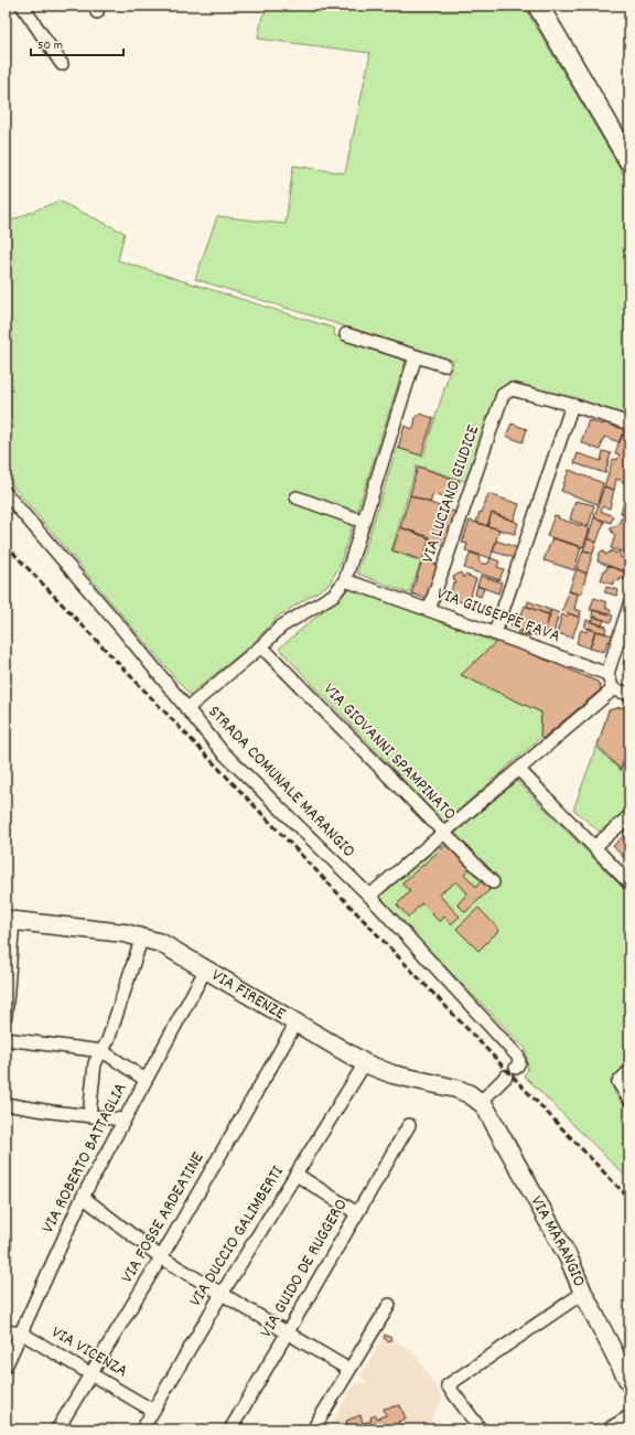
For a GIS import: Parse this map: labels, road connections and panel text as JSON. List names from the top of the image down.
{
  "streets": {
    "street": [
      "VIA LUCIANO GIUDICE",
      "VIA GIUSEPPE FAVA",
      "VIA GIOVANNI SPAMPINATO",
      "STRADA COMUNALE MARANGIO",
      "VIA FIRENZE",
      "VIA ROBERTO BATTAGLIA",
      "VIA FOSSE ARDEATINE",
      "VIA DUCCIO GALIMBERTI",
      "VIA MARANGIO",
      "VIA GUIDO DE RUGGERO",
      "VIA VICENZA"
    ]
  },
  "crossings": [
    ["VIA LUCIANO GIUDICE", "VIA GIUSEPPE FAVA"],
    ["VIA FIRENZE", "VIA ROBERTO BATTAGLIA"],
    ["VIA FIRENZE", "VIA FOSSE ARDEATINE"],
    ["VIA FIRENZE", "VIA DUCCIO GALIMBERTI"],
    ["VIA FIRENZE", "VIA MARANGIO"],
    ["VIA ROBERTO BATTAGLIA", "VIA VICENZA"],
    ["VIA FOSSE ARDEATINE", "VIA VICENZA"],
    ["VIA DUCCIO GALIMBERTI", "VIA VICENZA"]
  ],
  "scale_bar": "50 m"
}
